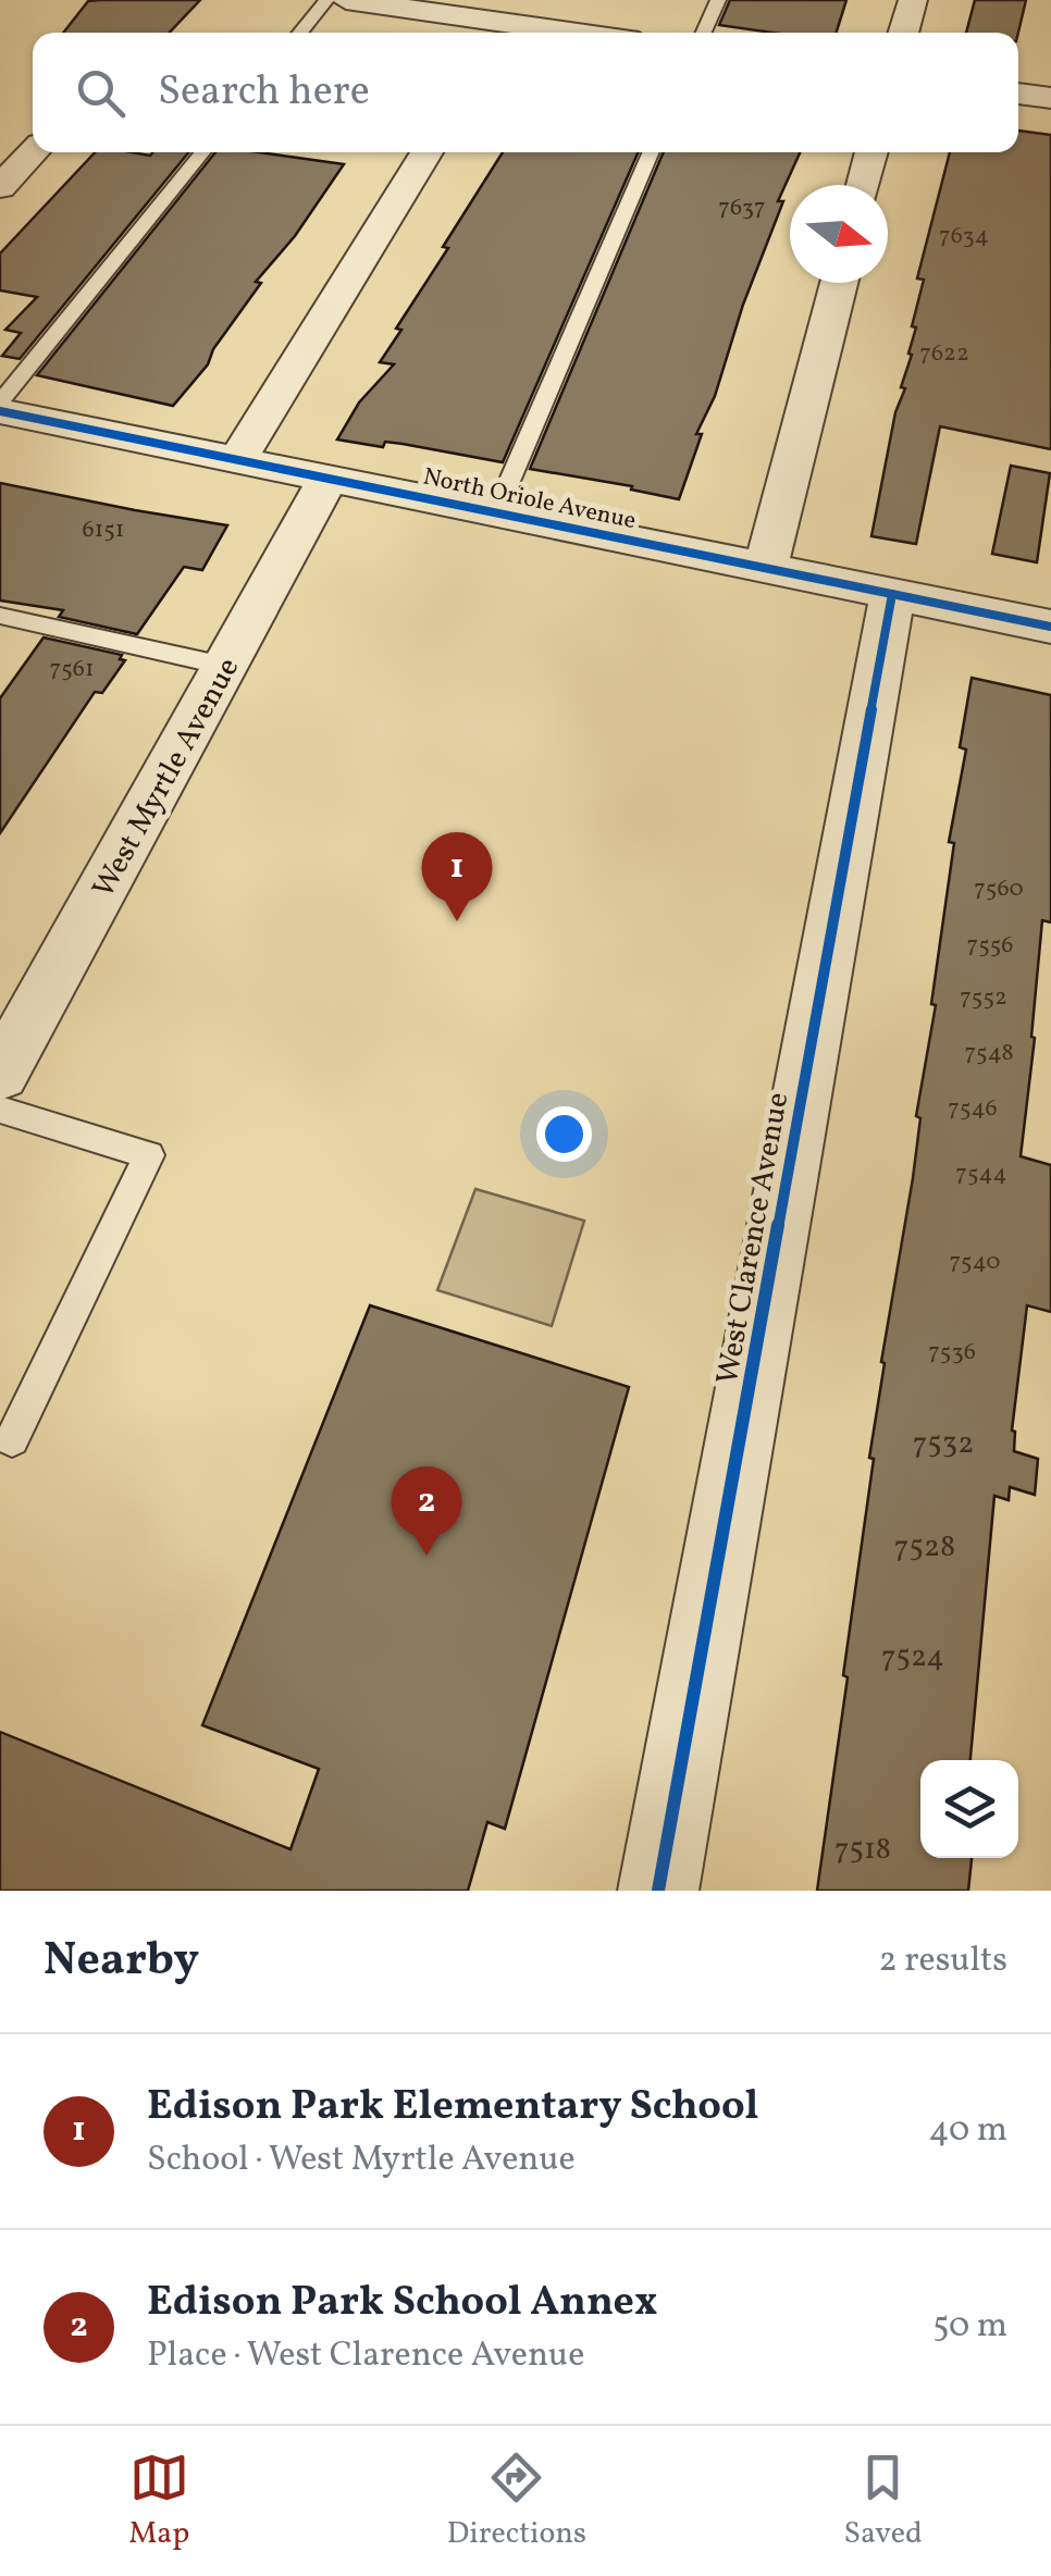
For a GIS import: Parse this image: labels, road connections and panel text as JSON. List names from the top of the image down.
{
  "streets": {
    "street": ["North Oriole Avenue", "West Myrtle Avenue", "West Clarence Avenue"]
  },
  "crossings": [
    ["North Oriole Avenue", "West Myrtle Avenue"],
    ["North Oriole Avenue", "West Clarence Avenue"]
  ],
  "house_numbers": [
    "7637",
    "7634",
    "7622",
    "6151",
    "7561",
    "7560",
    "7556",
    "7552",
    "7548",
    "7546",
    "7544",
    "7540",
    "7536",
    "7532",
    "7528",
    "7524",
    "7518"
  ],
  "north": "right",
  "page": {
    "search": "Search here",
    "pins": ["1", "2"],
    "heading": ["Nearby", "2 results"],
    "list": [
      {
        "mark": "1",
        "name": "Edison Park Elementary School",
        "note": "School · West Myrtle Avenue",
        "value": "40 m"
      },
      {
        "mark": "2",
        "name": "Edison Park School Annex",
        "note": "Place · West Clarence Avenue",
        "value": "50 m"
      }
    ],
    "nav": ["Map", "Directions", "Saved"]
  }
}
